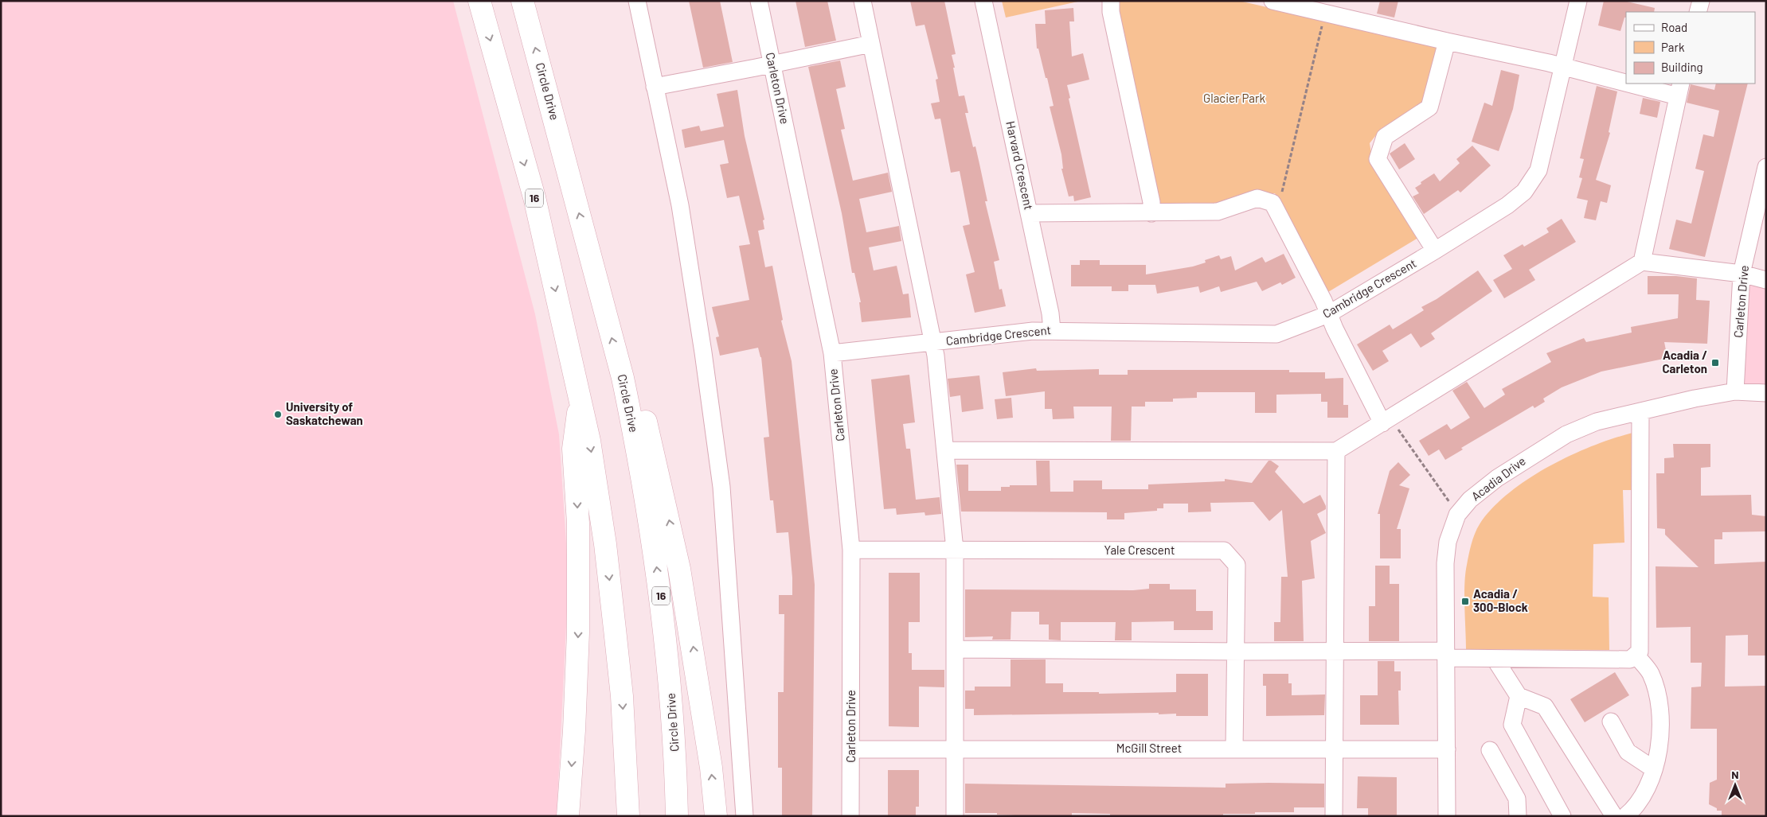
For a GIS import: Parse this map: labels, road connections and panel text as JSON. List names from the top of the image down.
{
  "streets": {
    "highway": ["Circle Drive", "16"],
    "street": [
      "Carleton Drive",
      "Harvard Crescent",
      "Cambridge Crescent",
      "Acadia Drive",
      "Yale Crescent",
      "McGill Street"
    ]
  },
  "crossings": [
    ["Carleton Drive", "Cambridge Crescent"],
    ["Carleton Drive", "Acadia Drive"],
    ["Carleton Drive", "Yale Crescent"],
    ["Carleton Drive", "McGill Street"],
    ["Harvard Crescent", "Cambridge Crescent"],
    ["Acadia Drive", "McGill Street"],
    ["Yale Crescent", "McGill Street"]
  ],
  "parks": ["Glacier Park"],
  "places": {
    "transit": ["Acadia / Carleton", "Acadia / 300-Block"],
    "other": ["University of Saskatchewan"]
  },
  "legend": ["Road", "Park", "Building"],
  "north": "top"
}
